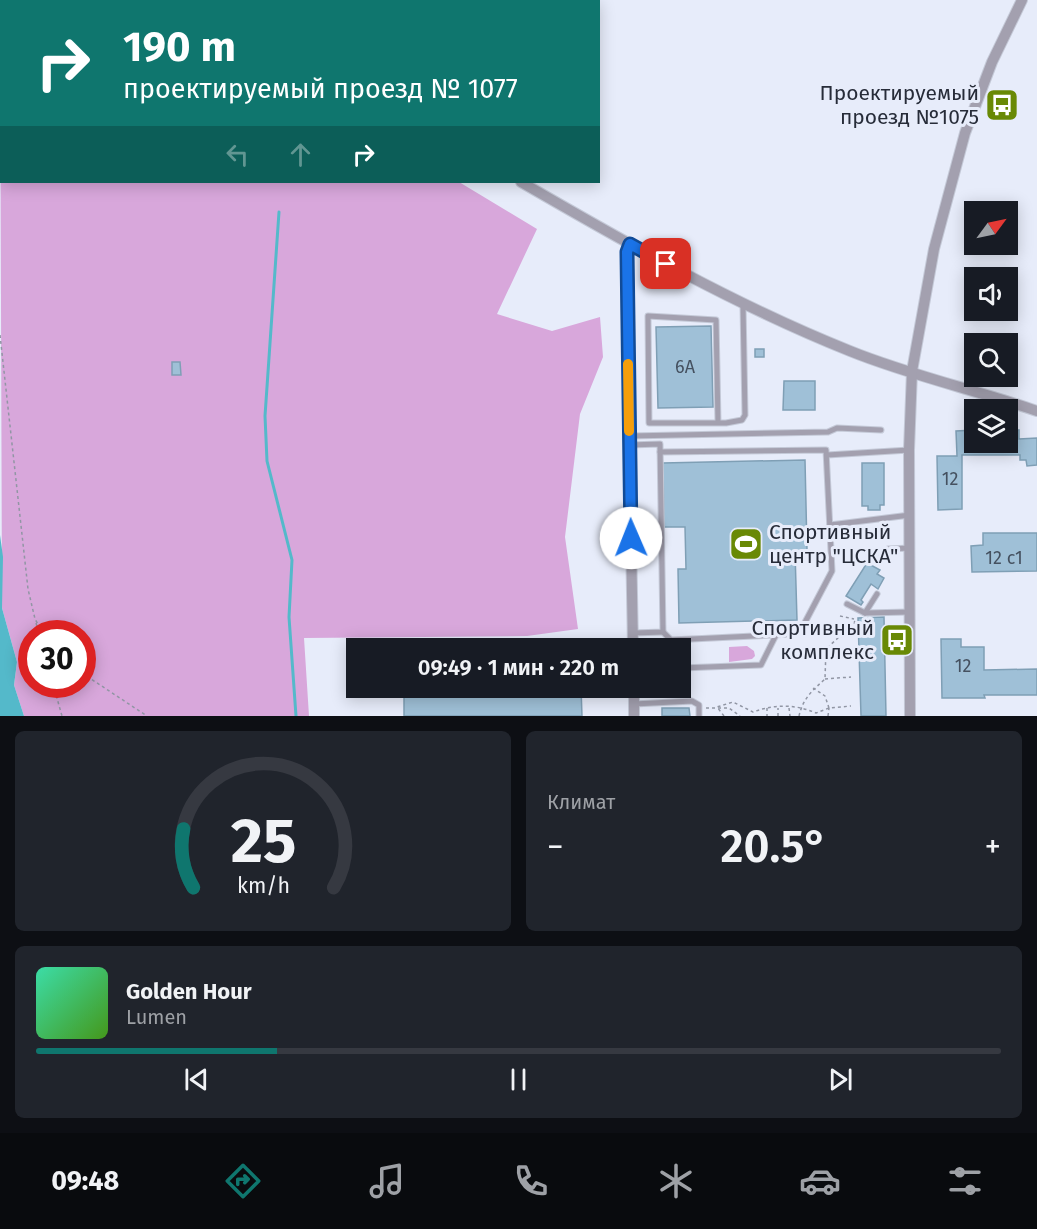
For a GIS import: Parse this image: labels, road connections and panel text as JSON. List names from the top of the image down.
{
  "places": {
    "bus stop": ["Проектируемый проезд №1075", "Спортивный комплекс"],
    "sports": ["Спортивный центр \"ЦСКА\""]
  },
  "house_numbers": [
    "6А",
    "12",
    "12 с1",
    "12"
  ],
  "north": "top right",
  "page": {
    "turn": ["190 m", "проектируемый проезд № 1077"],
    "limit": "30",
    "trip": "09:49 · 1 мин · 220 m",
    "tile": "Климат",
    "heat": ["−", "20.5°", "+"],
    "song": ["Golden Hour", "Lumen"],
    "tabs": "09:48",
    "gauge": ["25", "km/h"]
  }
}
